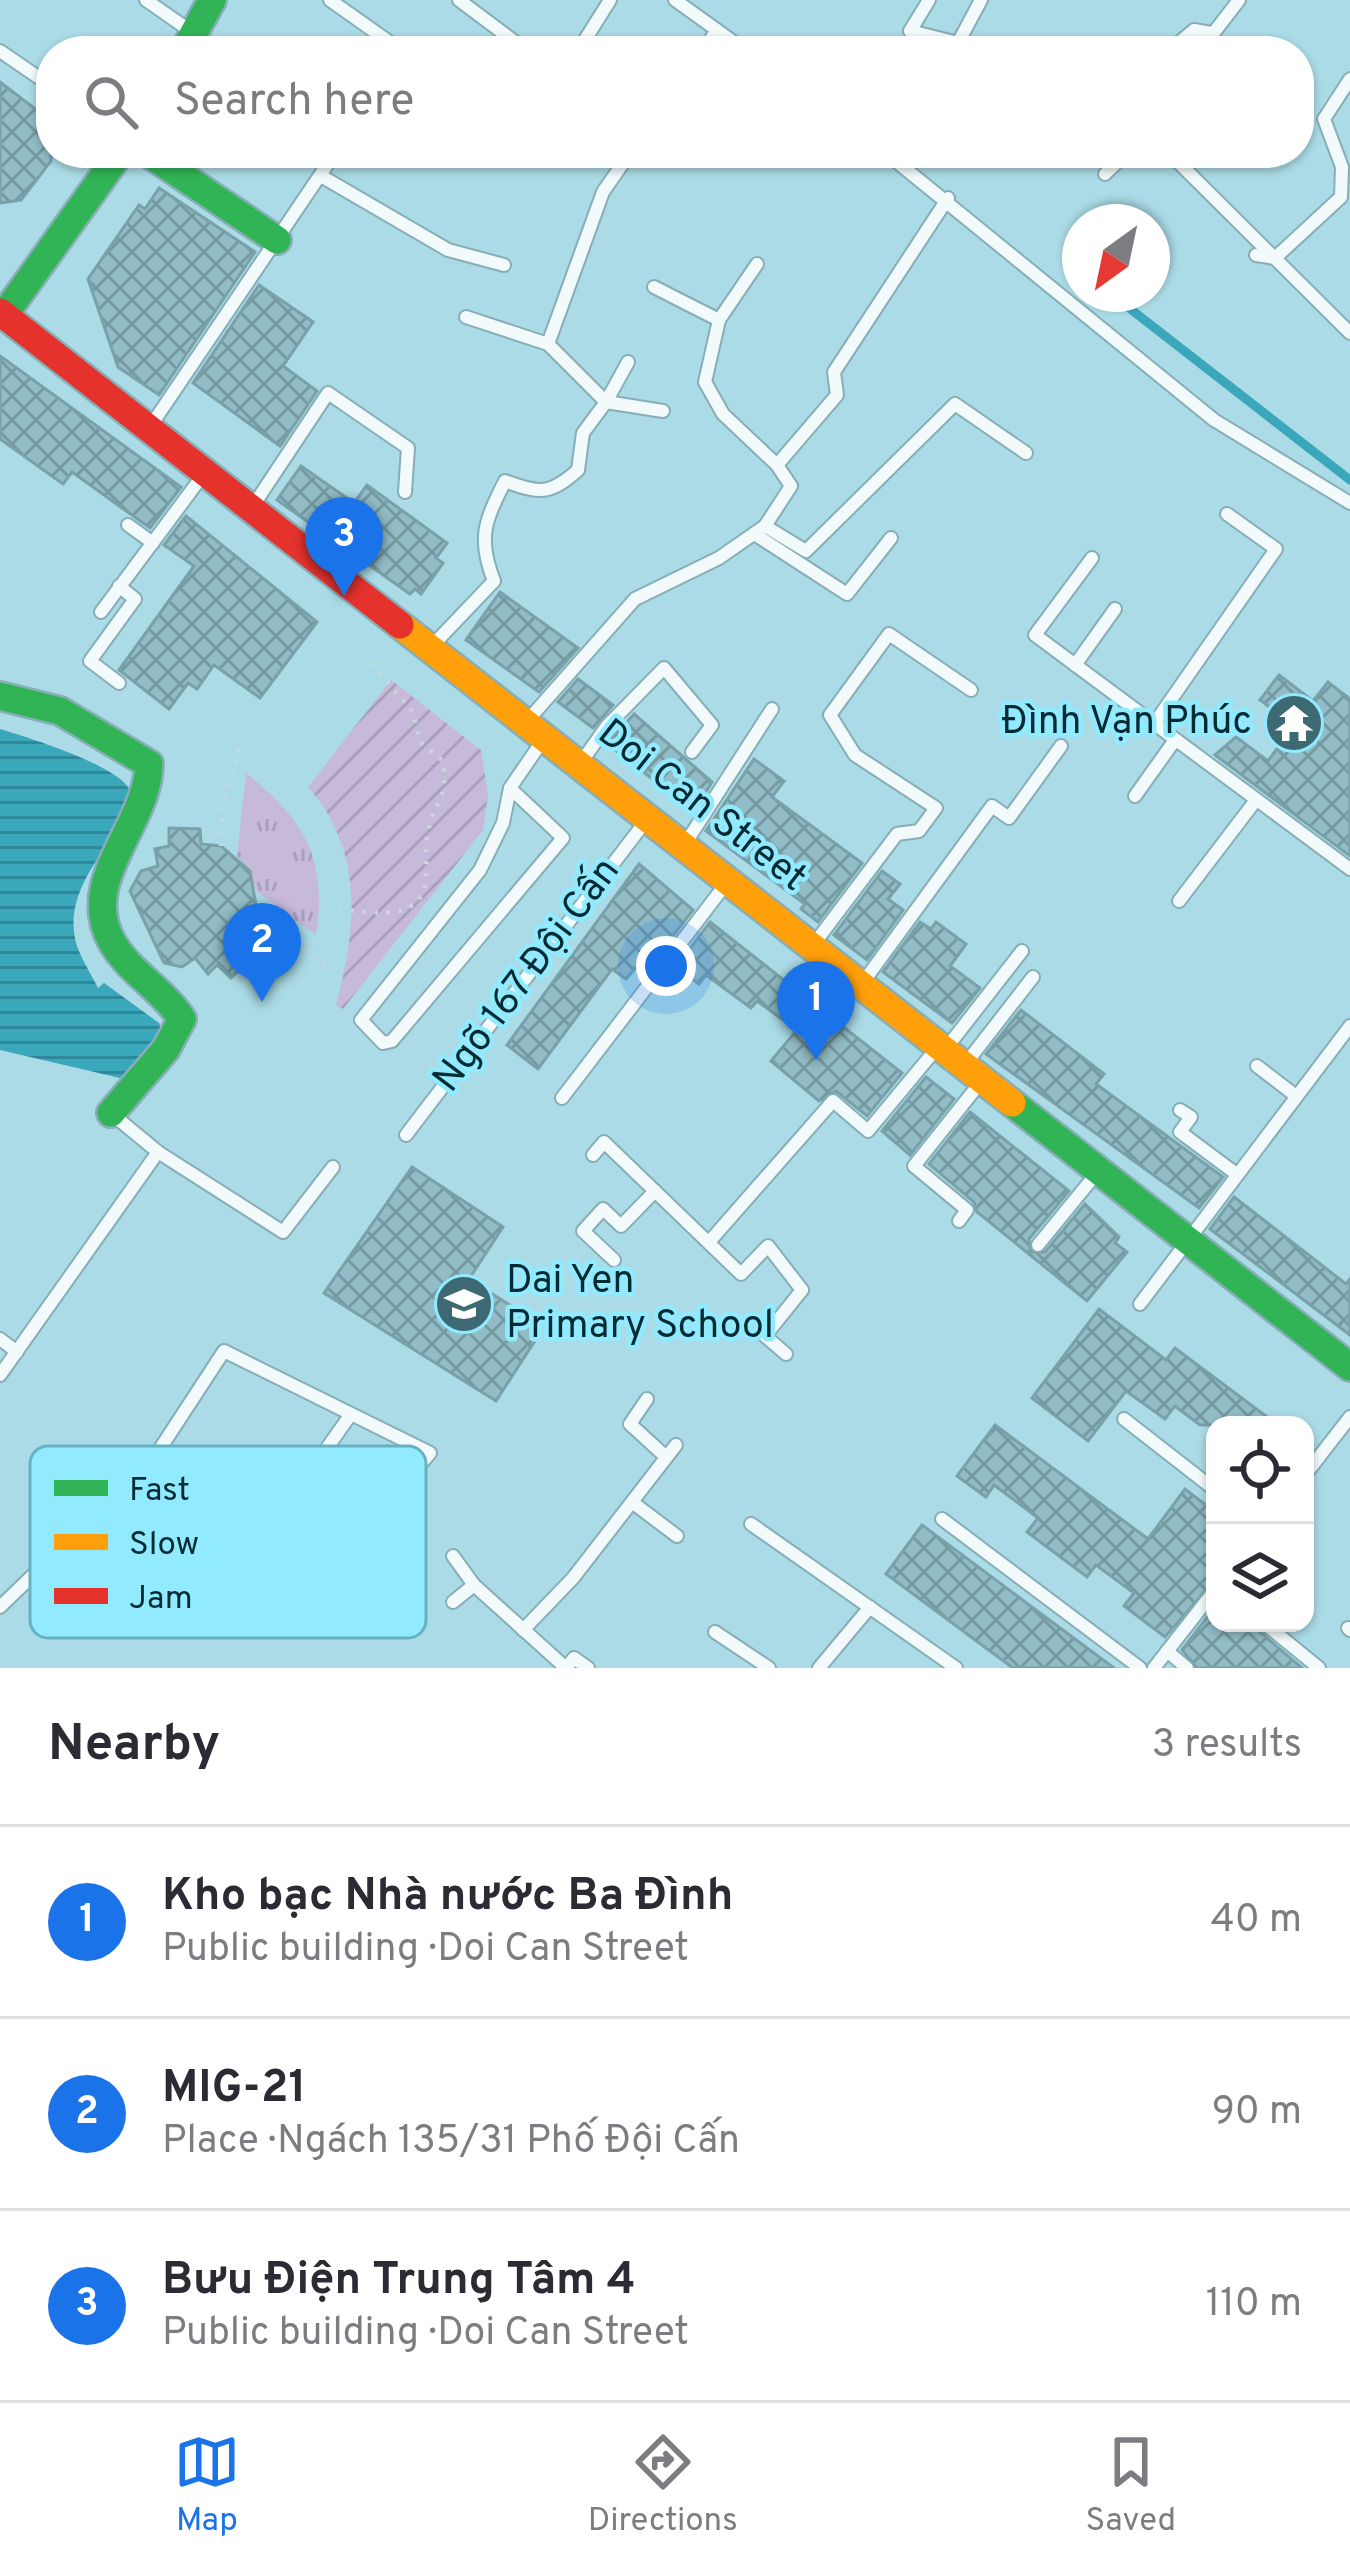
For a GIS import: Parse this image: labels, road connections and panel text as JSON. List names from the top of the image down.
{
  "streets": {
    "street": ["Doi Can Street"],
    "lane": ["Ngõ 167 Đội Cấn"]
  },
  "crossings": [
    ["Doi Can Street", "Ngõ 167 Đội Cấn"]
  ],
  "places": {
    "temple": ["Đình Vạn Phúc"],
    "school or university": ["Dai Yen Primary School"]
  },
  "legend": ["Fast", "Slow", "Jam"],
  "north": "bottom left",
  "page": {
    "search": "Search here",
    "pins": ["3", "2", "1"],
    "heading": ["Nearby", "3 results"],
    "list": [
      {
        "mark": "1",
        "name": "Kho bạc Nhà nước Ba Đình",
        "note": "Public building · Doi Can Street",
        "value": "40 m"
      },
      {
        "mark": "2",
        "name": "MIG-21",
        "note": "Place · Ngách 135/31 Phố Đội Cấn",
        "value": "90 m"
      },
      {
        "mark": "3",
        "name": "Bưu Điện Trung Tâm 4",
        "note": "Public building · Doi Can Street",
        "value": "110 m"
      }
    ],
    "nav": ["Map", "Directions", "Saved"]
  }
}
